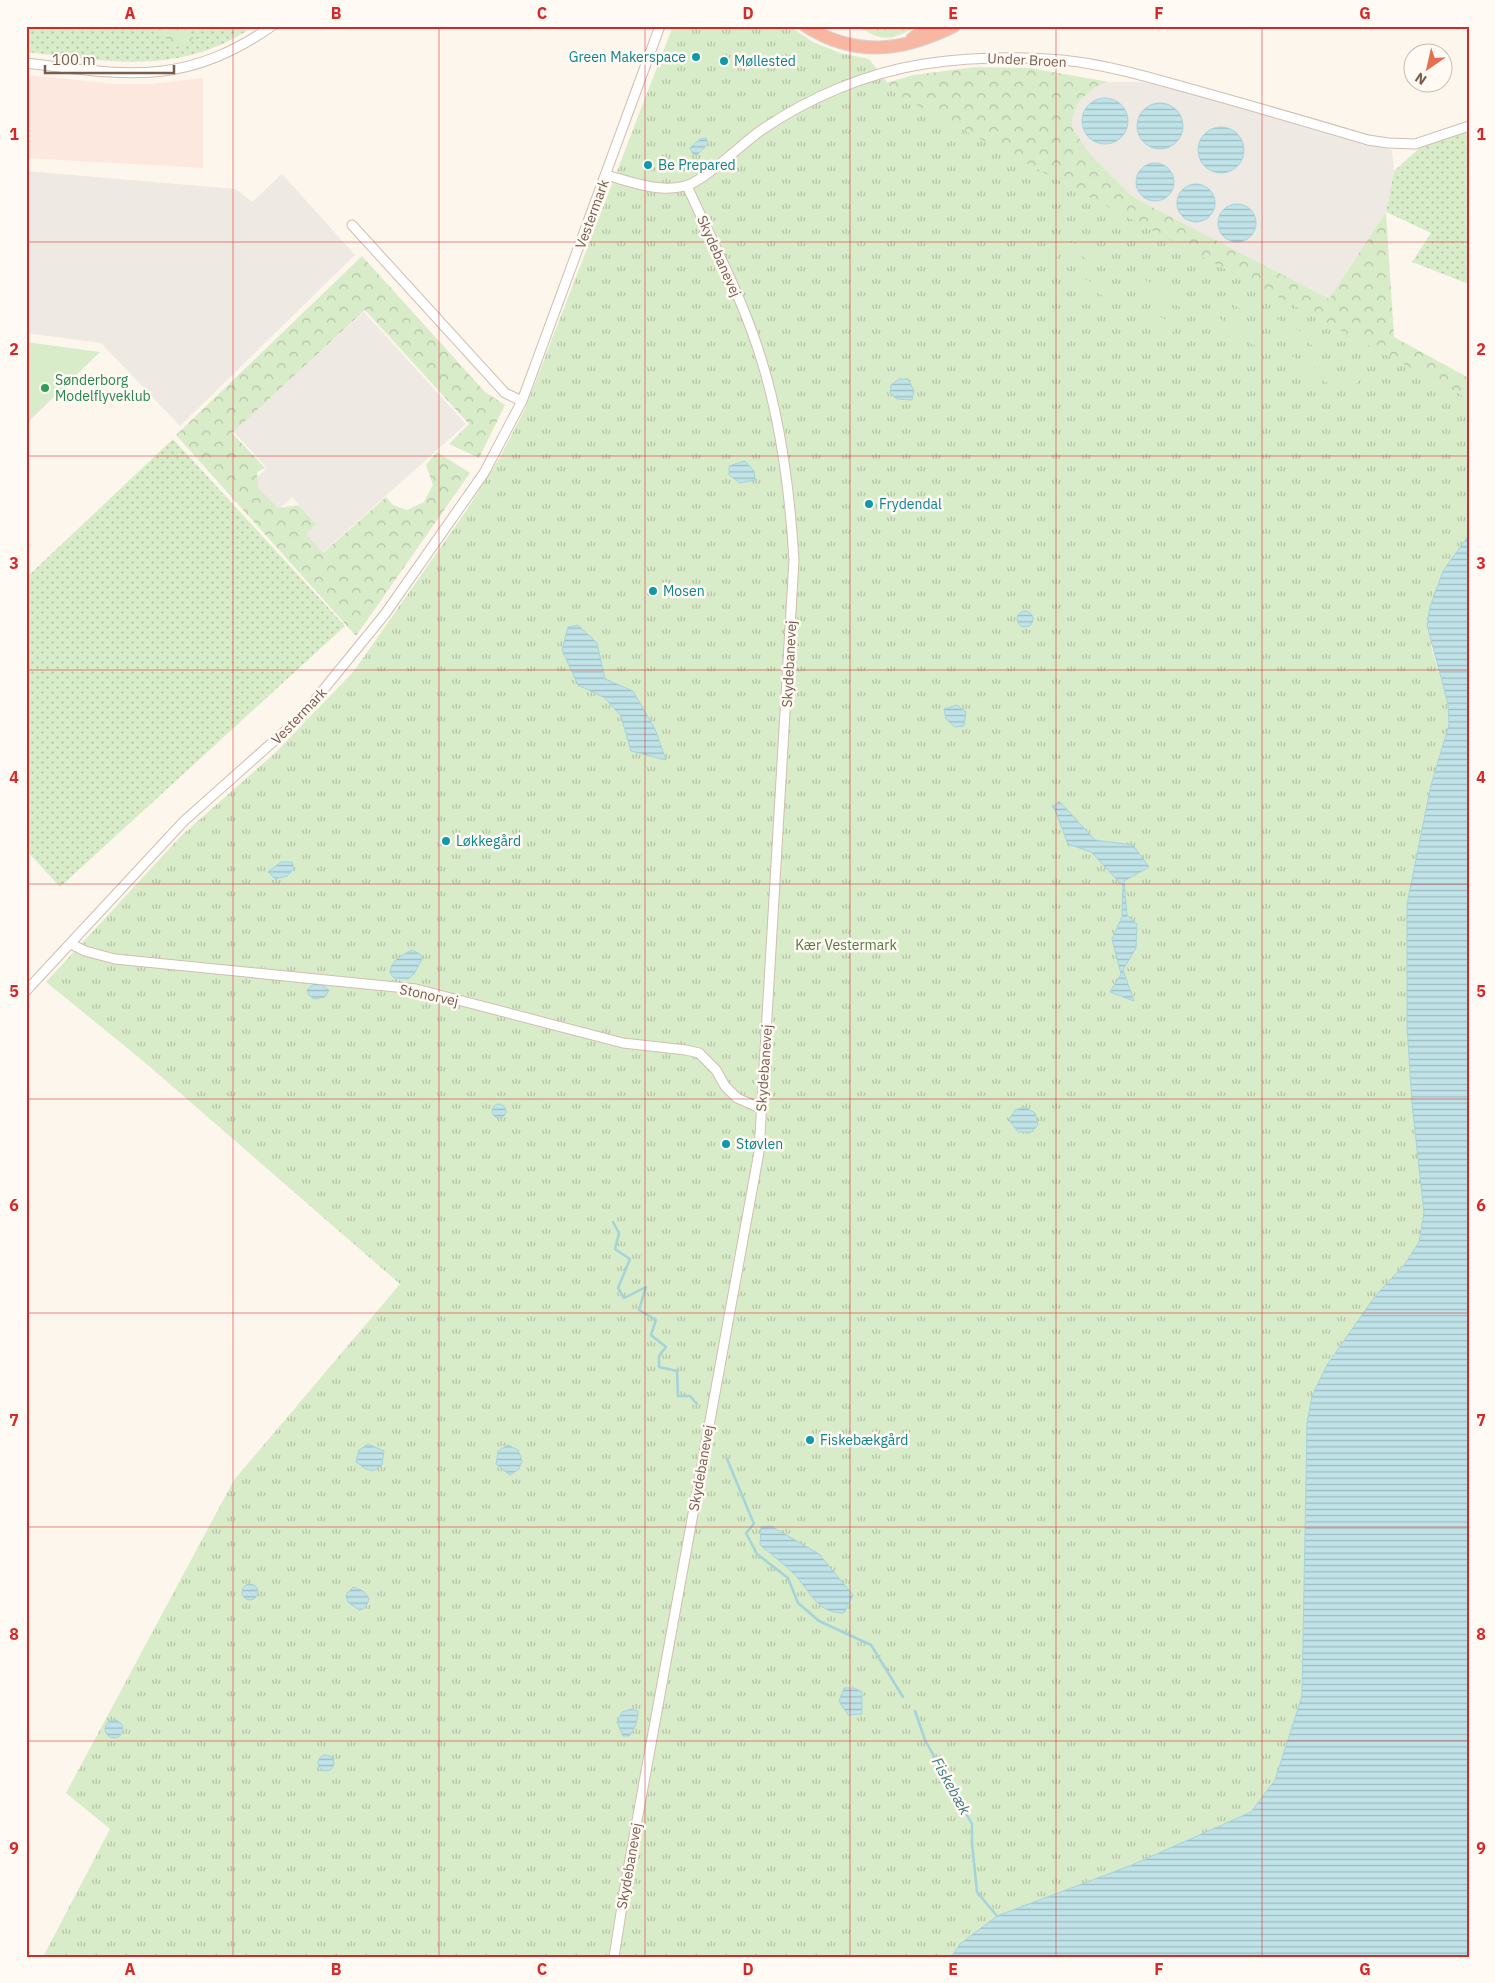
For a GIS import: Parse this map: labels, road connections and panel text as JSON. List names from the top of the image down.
{
  "streets": {
    "street": [
      "Under Broen",
      "Vestermark",
      "Skydebanevej",
      "Stonorvej"
    ]
  },
  "crossings": [
    ["Under Broen", "Vestermark"],
    ["Under Broen", "Skydebanevej"],
    ["Vestermark", "Stonorvej"],
    ["Skydebanevej", "Stonorvej"]
  ],
  "water": ["Fiskebæk"],
  "parks": ["Kær Vestermark"],
  "places": [
    "Green Makerspace",
    "Møllested",
    "Be Prepared",
    "Sønderborg Modelflyveklub",
    "Frydendal",
    "Mosen",
    "Løkkegård",
    "Støvlen",
    "Fiskebækgård"
  ],
  "scale_bar": "100 m",
  "north": "bottom left",
  "grid": {
    "columns": [
      "A",
      "B",
      "C",
      "D",
      "E",
      "F",
      "G"
    ],
    "rows": [
      "1",
      "2",
      "3",
      "4",
      "5",
      "6",
      "7",
      "8",
      "9"
    ]
  }
}
